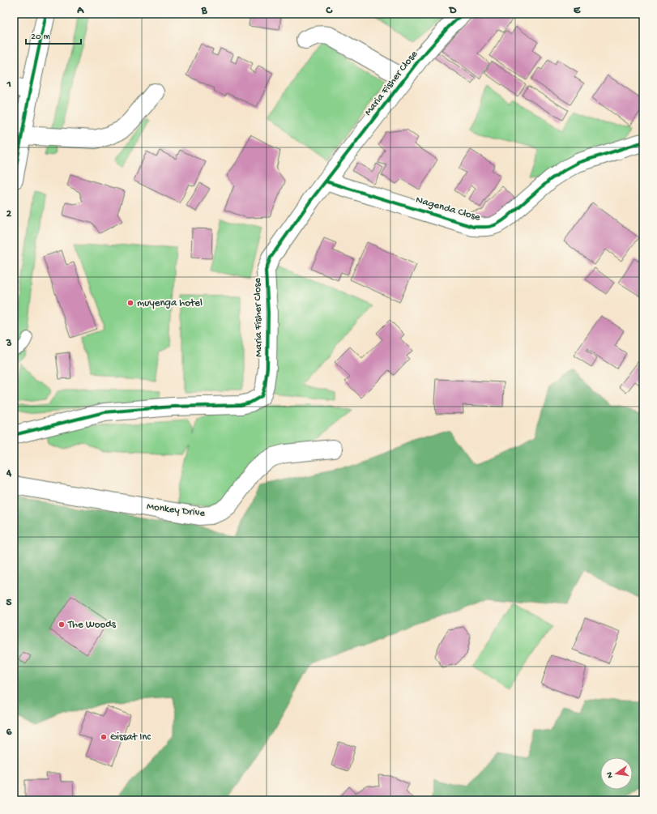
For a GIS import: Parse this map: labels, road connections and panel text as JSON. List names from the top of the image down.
{
  "streets": {
    "street": ["Maria Fisher Close", "Nagenda Close", "Monkey Drive"]
  },
  "crossings": [
    ["Maria Fisher Close", "Nagenda Close"]
  ],
  "places": ["muyenga hotel", "The Woods", "Gissat Inc"],
  "scale_bar": "20 m",
  "north": "left",
  "grid": {
    "columns": [
      "A",
      "B",
      "C",
      "D",
      "E"
    ],
    "rows": [
      "1",
      "2",
      "3",
      "4",
      "5",
      "6"
    ]
  }
}
